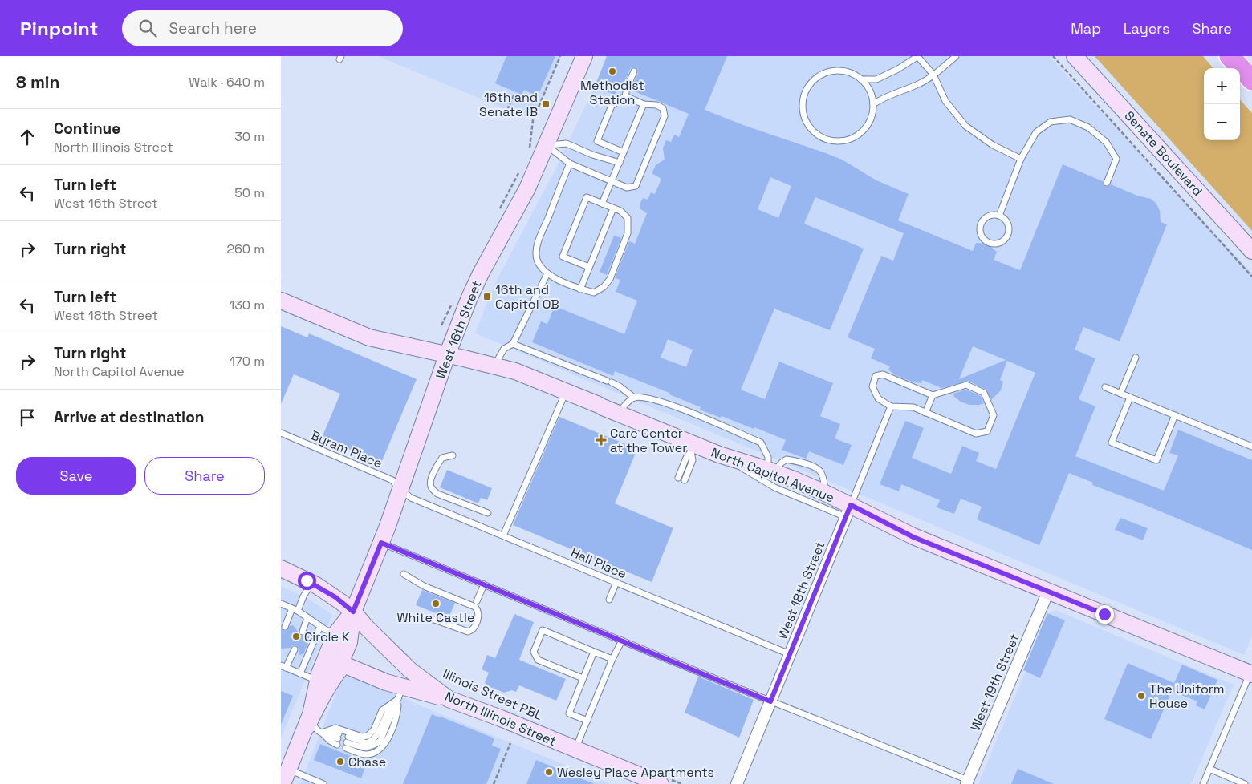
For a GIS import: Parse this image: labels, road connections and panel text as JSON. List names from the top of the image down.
{
  "streets": {
    "main road": [
      "Senate Boulevard",
      "West 16th Street",
      "North Capitol Avenue",
      "North Illinois Street"
    ],
    "street": ["West 18th Street", "West 19th Street"],
    "lane": ["Byram Place", "Hall Place"]
  },
  "crossings": [
    ["West 16th Street", "Byram Place"],
    ["West 16th Street", "North Capitol Avenue"],
    ["West 16th Street", "Hall Place"],
    ["West 16th Street", "North Illinois Street"],
    ["Byram Place", "Hall Place"],
    ["North Capitol Avenue", "West 18th Street"],
    ["North Capitol Avenue", "West 19th Street"],
    ["Hall Place", "West 18th Street"]
  ],
  "places": {
    "other": [
      "Methodist Station",
      "White Castle",
      "Circle K",
      "The Uniform House",
      "Chase",
      "Wesley Place Apartments"
    ],
    "transit": ["16th and Senate IB", "16th and Capitol OB"],
    "health": ["Care Center at the Tower"]
  },
  "page": {
    "header": "Pinpoint",
    "search": "Search here",
    "nav": ["Map", "Layers", "Share"],
    "heading": ["8 min", "Walk · 640 m"],
    "map_buttons": ["+", "−"],
    "list": [
      ["Continue", "North Illinois Street", "30 m"],
      ["Turn left", "West 16th Street", "50 m"],
      ["Turn right", "260 m"],
      ["Turn left", "West 18th Street", "130 m"],
      ["Turn right", "North Capitol Avenue", "170 m"],
      "Arrive at destination"
    ],
    "buttons": ["Save", "Share"]
  }
}
